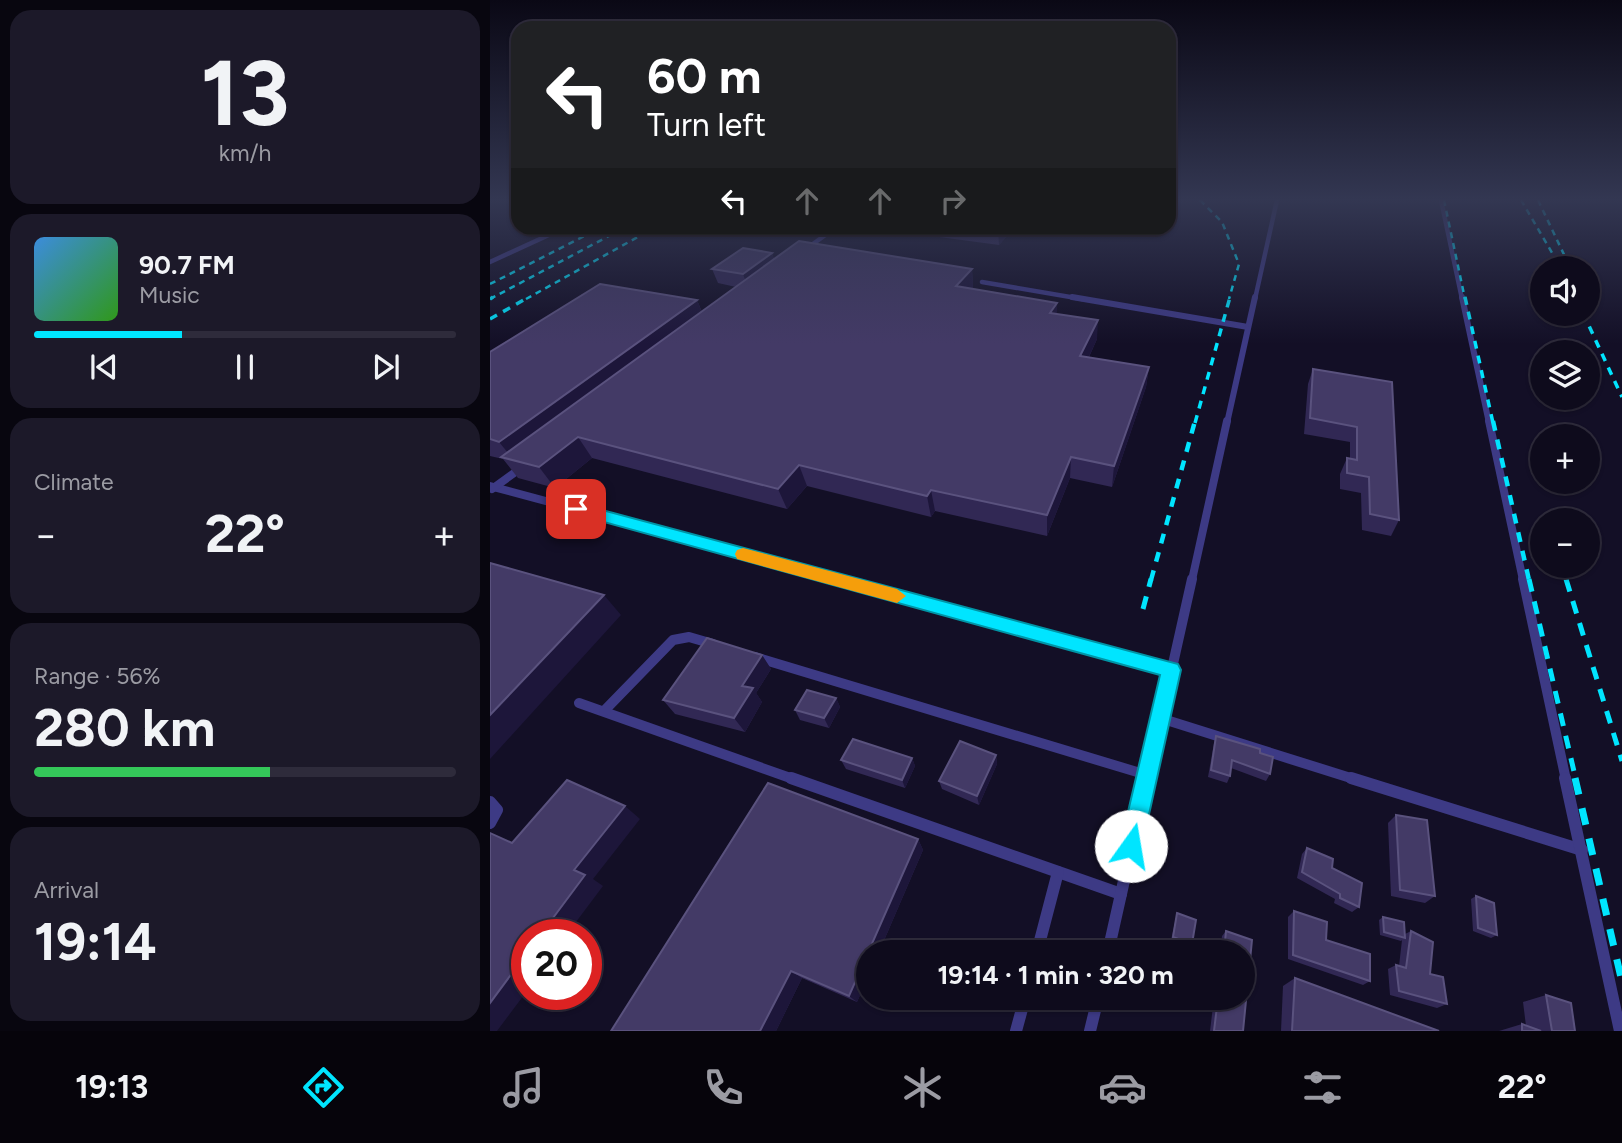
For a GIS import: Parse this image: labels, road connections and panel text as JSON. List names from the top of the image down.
{
  "page": {
    "tile": [
      ["13", "km/h"],
      "Climate",
      ["Range · 56%", "280 km"],
      ["Arrival", "19:14"]
    ],
    "turn": ["60 m", "Turn left"],
    "song": ["90.7 FM", "Music"],
    "map_buttons": ["+", "−"],
    "heat": ["−", "22°", "+"],
    "limit": "20",
    "trip": "19:14 · 1 min · 320 m",
    "tabs": ["19:13", "22°"]
  }
}
